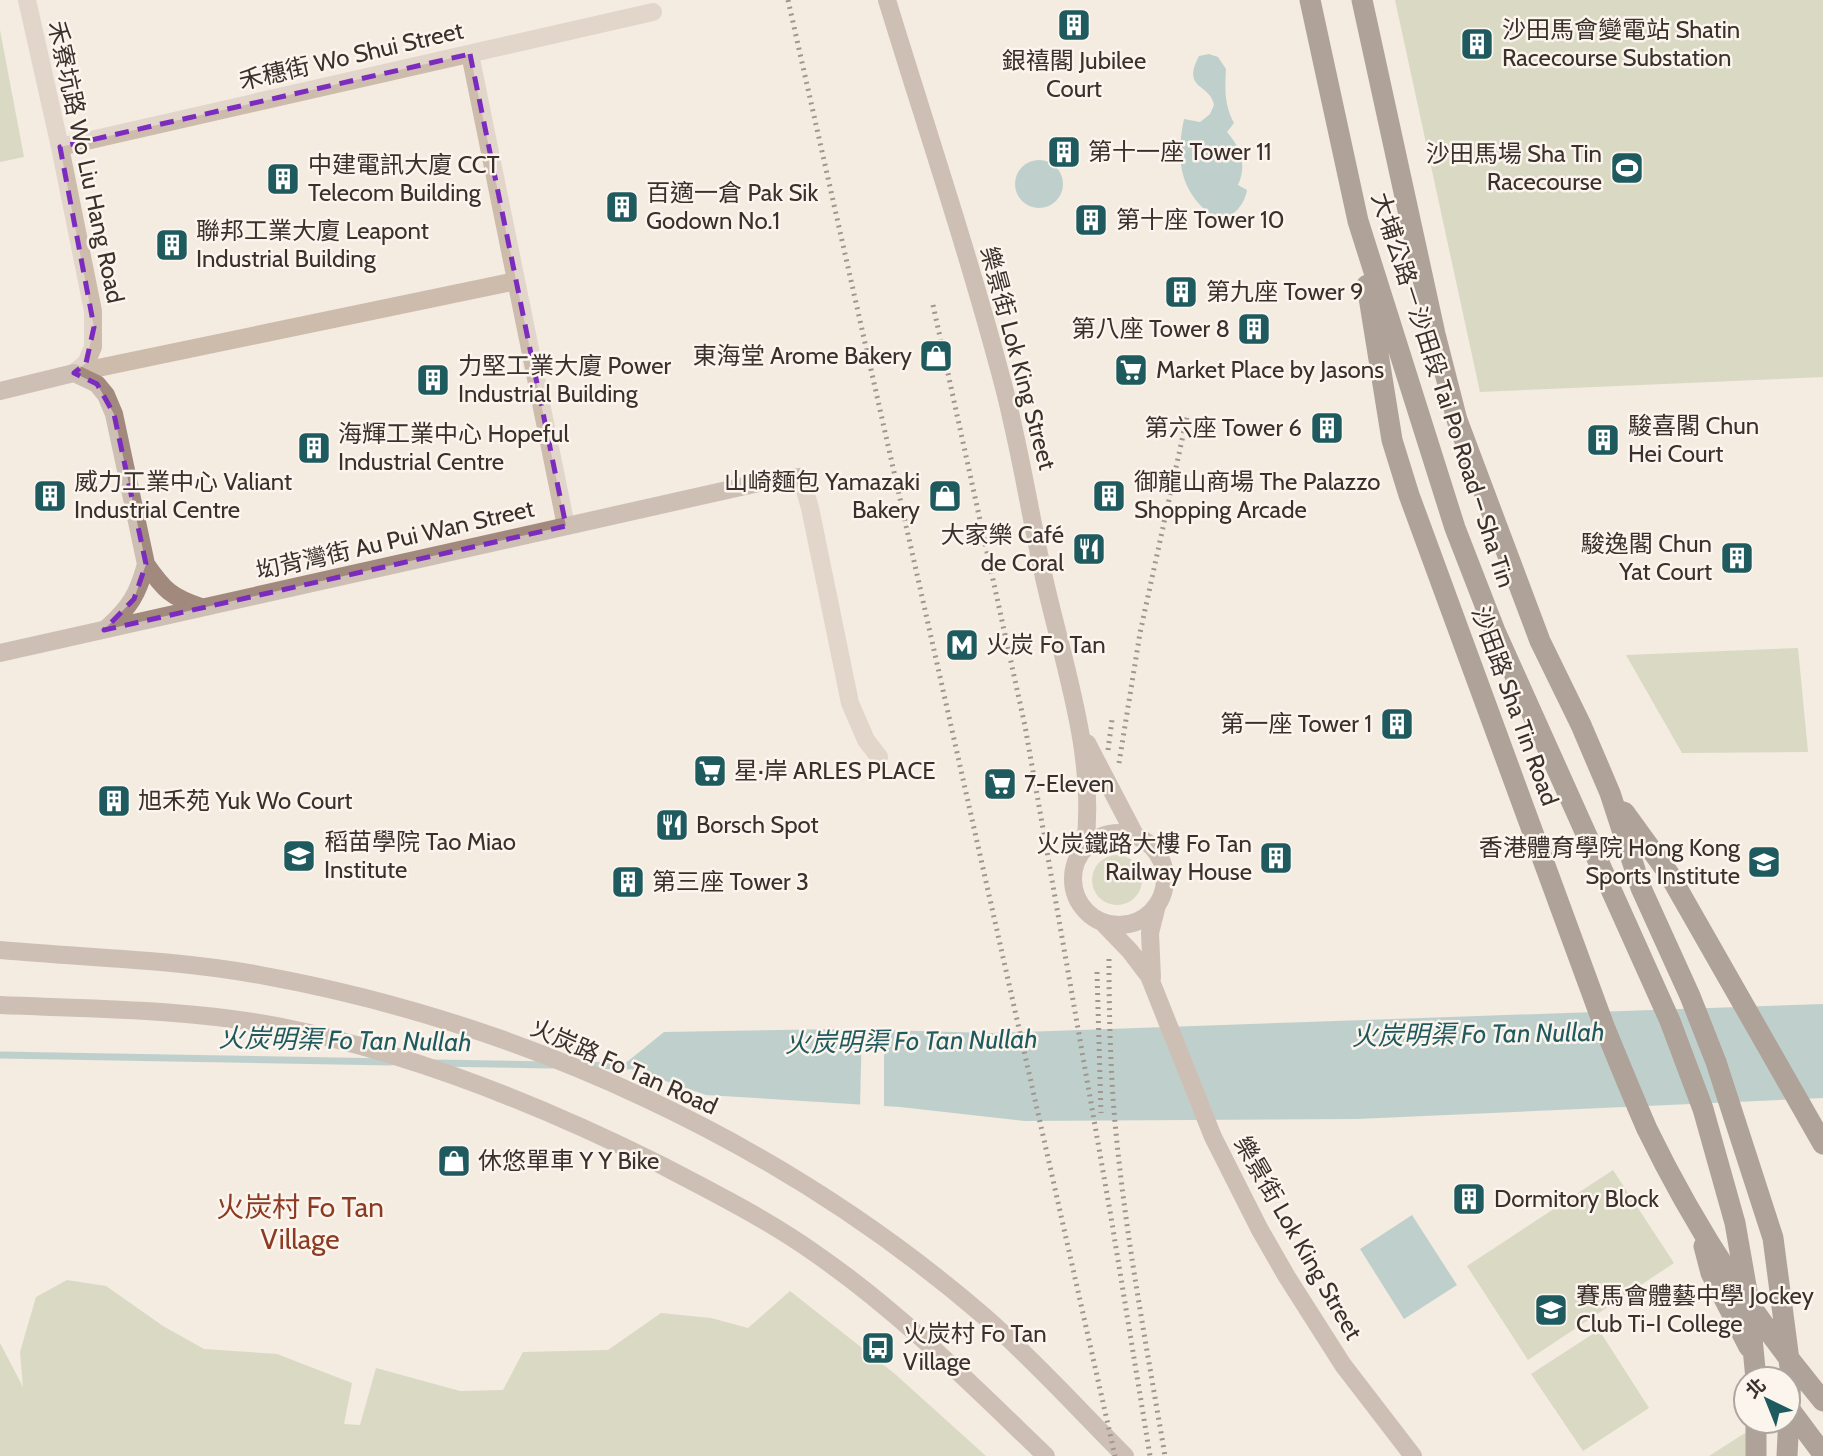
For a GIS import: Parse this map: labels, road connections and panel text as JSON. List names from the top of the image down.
{
  "streets": {
    "highway": ["大埔公路－沙田段 Tai Po Road – Sha Tin", "沙田路 Sha Tin Road"],
    "street": [
      "禾穗街 Wo Shui Street",
      "禾寮坑路 Wo Liu Hang Road",
      "樂景街 Lok King Street",
      "㘭背灣街 Au Pui Wan Street",
      "火炭路 Fo Tan Road"
    ]
  },
  "crossings": [
    ["禾穗街 Wo Shui Street", "禾寮坑路 Wo Liu Hang Road"],
    ["大埔公路－沙田段 Tai Po Road – Sha Tin", "沙田路 Sha Tin Road"]
  ],
  "districts": ["火炭村 Fo Tan Village"],
  "water": ["火炭明渠 Fo Tan Nullah"],
  "places": {
    "building": [
      "銀禧閣 Jubilee Court",
      "沙田馬會變電站 Shatin Racecourse Substation",
      "第十一座 Tower 11",
      "中建電訊大廈 CCT Telecom Building",
      "百適一倉 Pak Sik Godown No.1",
      "第十座 Tower 10",
      "聯邦工業大廈 Leapont Industrial Building",
      "第九座 Tower 9",
      "第八座 Tower 8",
      "力堅工業大廈 Power Industrial Building",
      "第六座 Tower 6",
      "駿喜閣 Chun Hei Court",
      "海輝工業中心 Hopeful Industrial Centre",
      "威力工業中心 Valiant Industrial Centre",
      "御龍山商場 The Palazzo Shopping Arcade",
      "駿逸閣 Chun Yat Court",
      "第一座 Tower 1",
      "旭禾苑 Yuk Wo Court",
      "火炭鐵路大樓 Fo Tan Railway House",
      "第三座 Tower 3",
      "Dormitory Block"
    ],
    "sports": ["沙田馬場 Sha Tin Racecourse"],
    "shop": ["東海堂 Arome Bakery", "山崎麵包 Yamazaki Bakery", "休悠單車 Y Y Bike"],
    "supermarket": ["Market Place by Jasons", "星·岸 ARLES PLACE", "7-Eleven"],
    "restaurant": ["大家樂 Café de Coral", "Borsch Spot"],
    "metro station": ["火炭 Fo Tan"],
    "school or university": ["稻苗學院 Tao Miao Institute", "香港體育學院 Hong Kong Sports Institute", "賽馬會體藝中學 Jockey Club Ti-I College"],
    "bus stop": ["火炭村 Fo Tan Village"]
  },
  "north": "top left"
}
